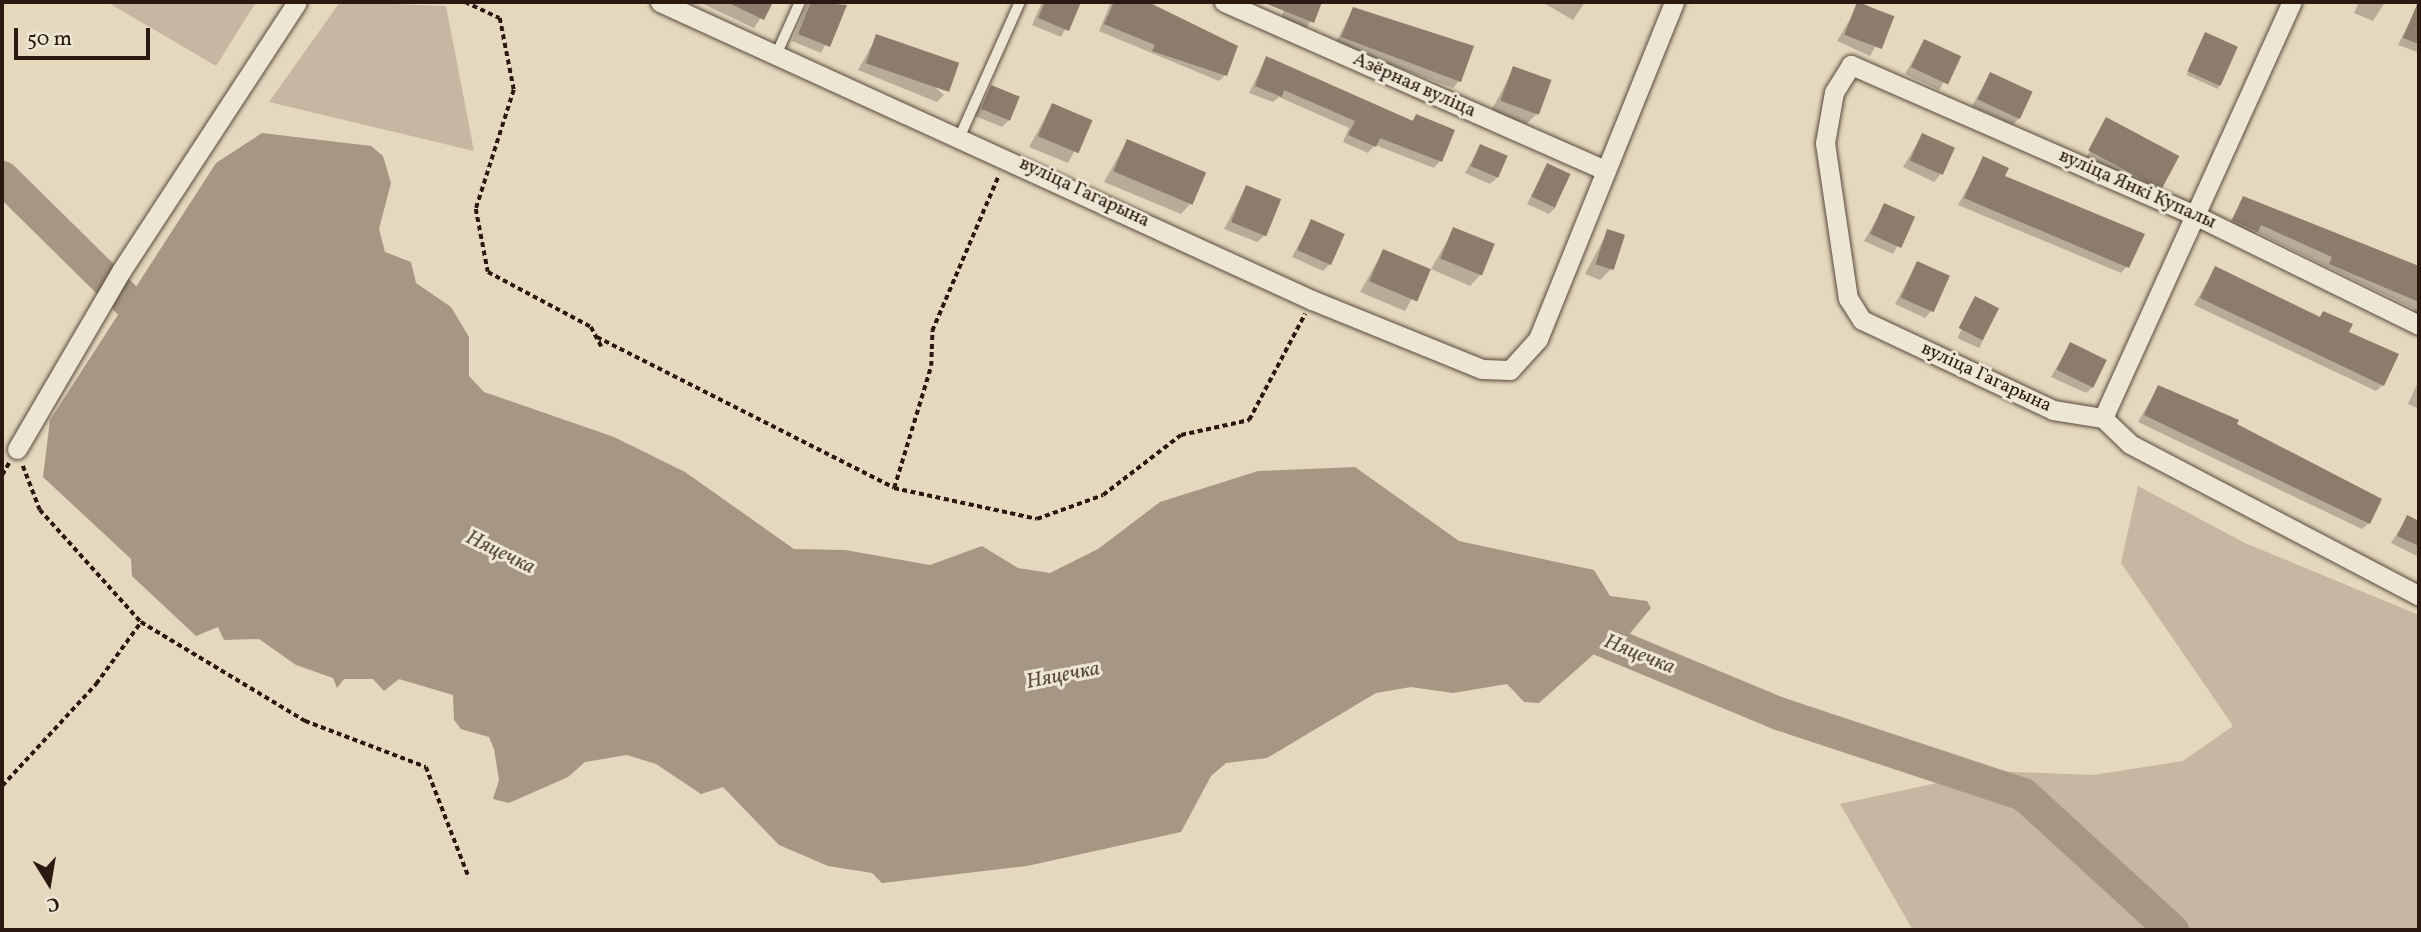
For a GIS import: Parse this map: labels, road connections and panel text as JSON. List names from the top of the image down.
{
  "streets": {
    "street": ["Азёрная вуліца", "вуліца Янкі Купалы", "вуліца Гагарына"]
  },
  "crossings": [
    ["Азёрная вуліца", "вуліца Гагарына"],
    ["вуліца Янкі Купалы", "вуліца Гагарына"]
  ],
  "water": ["Няцечка"],
  "scale_bar": "50 m",
  "north": "bottom"
}
